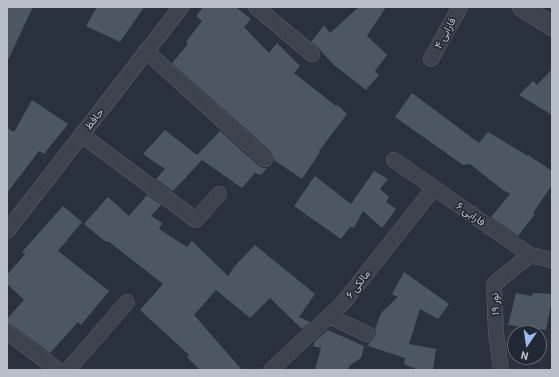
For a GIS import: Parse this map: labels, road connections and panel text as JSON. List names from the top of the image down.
{
  "streets": {
    "street": [
      "فارابی ۴",
      "حافظ",
      "فارابی ۶",
      "مالکی ۶",
      "نور ۱۹"
    ]
  },
  "crossings": [
    ["فارابی ۶", "مالکی ۶"],
    ["فارابی ۶", "نور ۱۹"]
  ],
  "north": "bottom"
}
